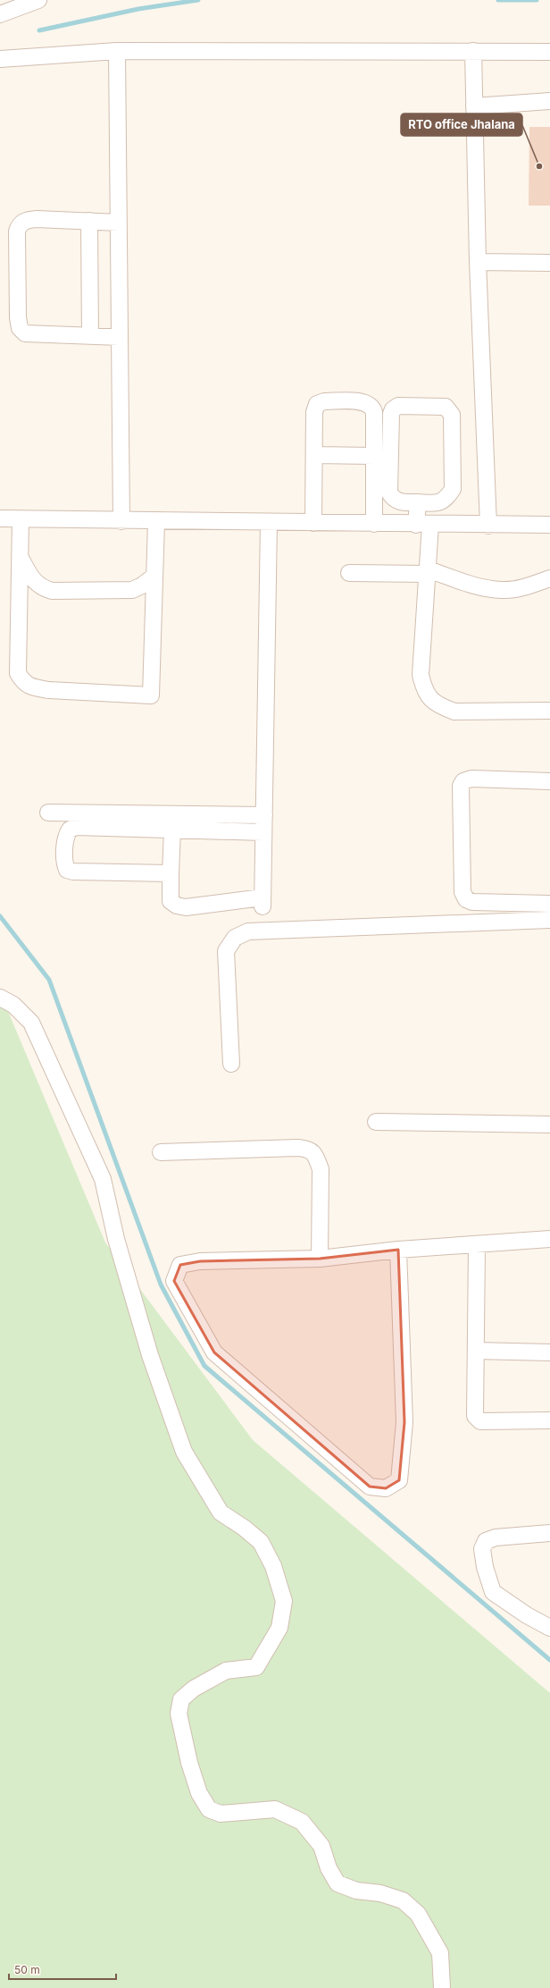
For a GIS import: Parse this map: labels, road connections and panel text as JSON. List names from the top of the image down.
{
  "places": ["RTO office Jhalana"],
  "scale_bar": "50 m"
}
